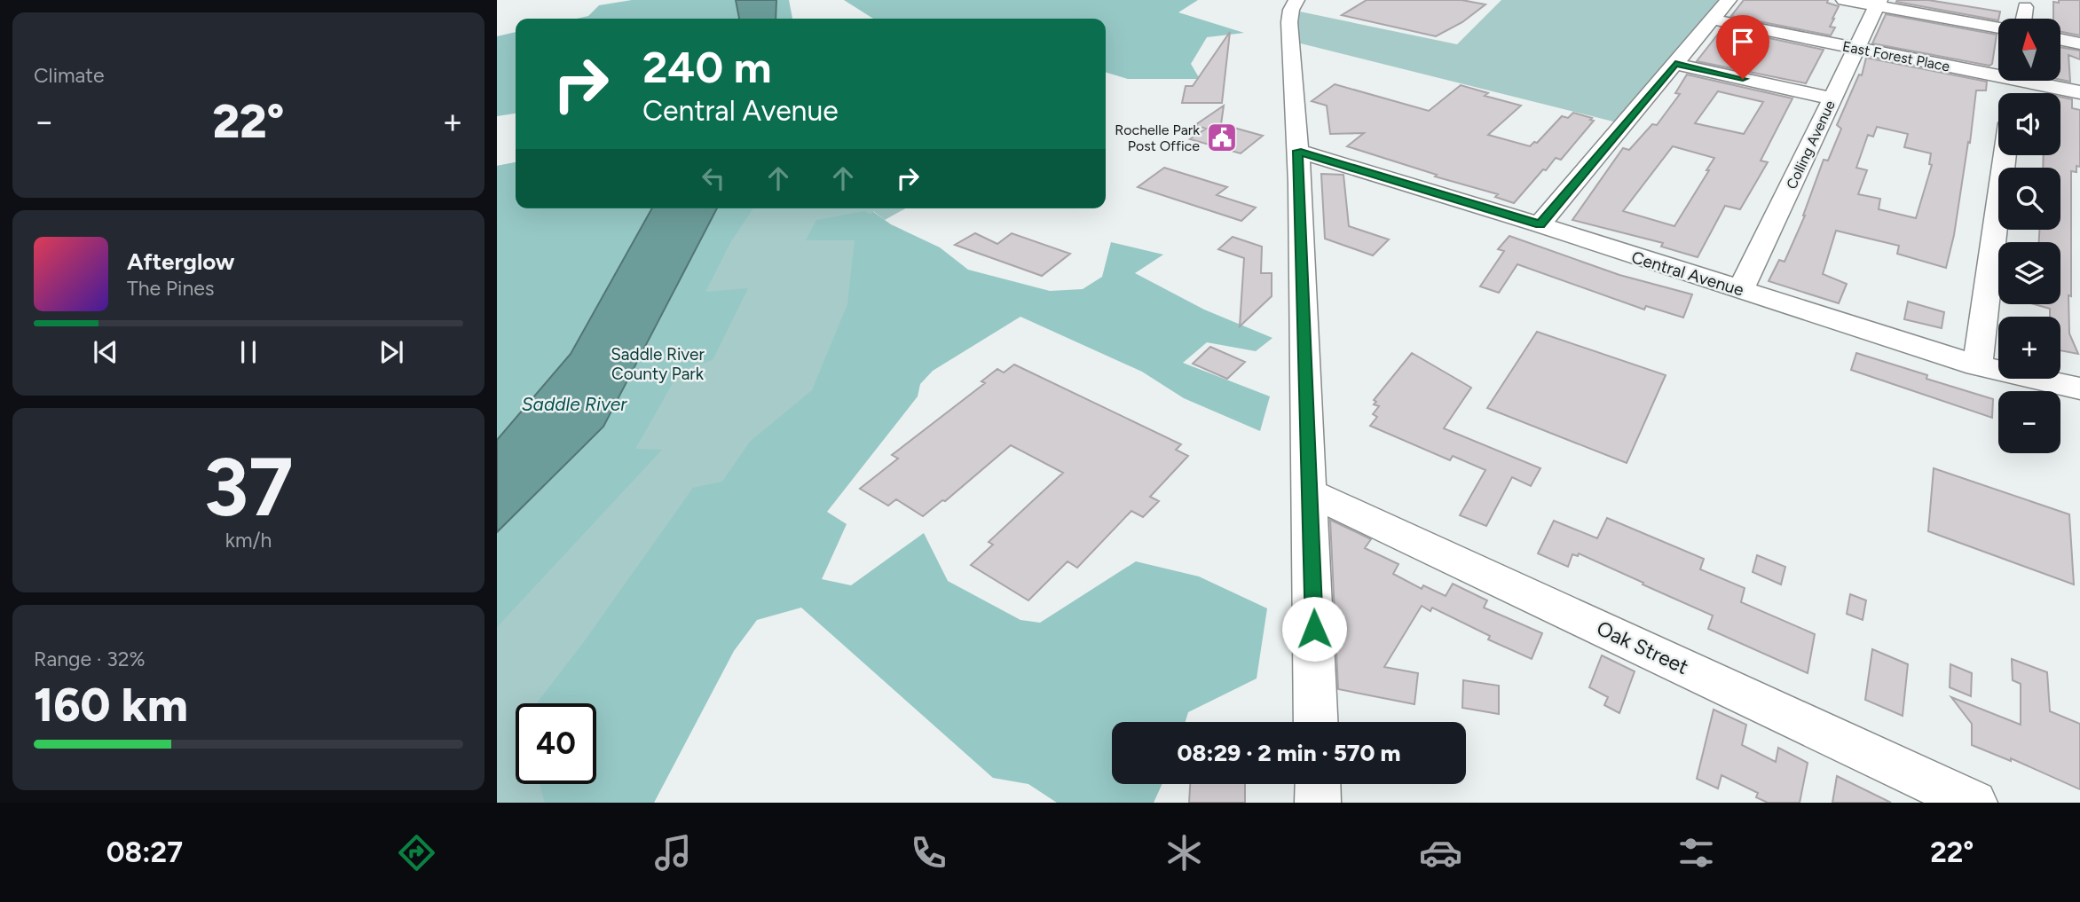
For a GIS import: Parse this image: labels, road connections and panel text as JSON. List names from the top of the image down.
{
  "streets": {
    "street": [
      "East Forest Place",
      "Colling Avenue",
      "Central Avenue",
      "Oak Street"
    ]
  },
  "crossings": [
    ["East Forest Place", "Colling Avenue"],
    ["Colling Avenue", "Central Avenue"]
  ],
  "water": ["Saddle River"],
  "parks": ["Saddle River County Park"],
  "places": {
    "public building": ["Rochelle Park Post Office"]
  },
  "north": "top",
  "page": {
    "tile": [
      "Climate",
      ["37", "km/h"],
      ["Range · 32%", "160 km"]
    ],
    "map_buttons": ["+", "−"],
    "turn": ["240 m", "Central Avenue"],
    "heat": ["−", "22°", "+"],
    "song": ["Afterglow", "The Pines"],
    "limit": "40",
    "trip": "08:29 · 2 min · 570 m",
    "tabs": ["08:27", "22°"]
  }
}
